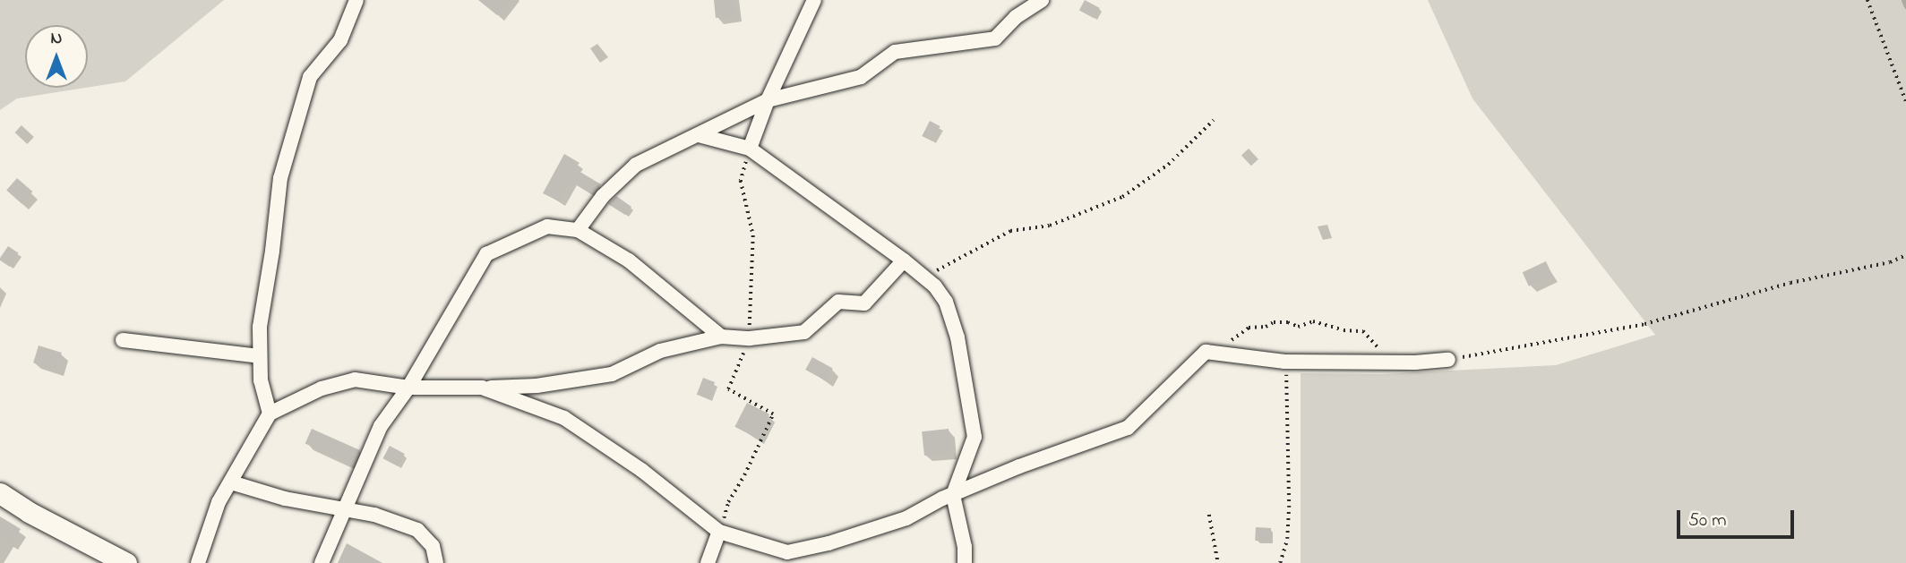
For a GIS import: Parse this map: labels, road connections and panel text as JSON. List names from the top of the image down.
{
  "scale_bar": "50 m",
  "north": "top"
}
